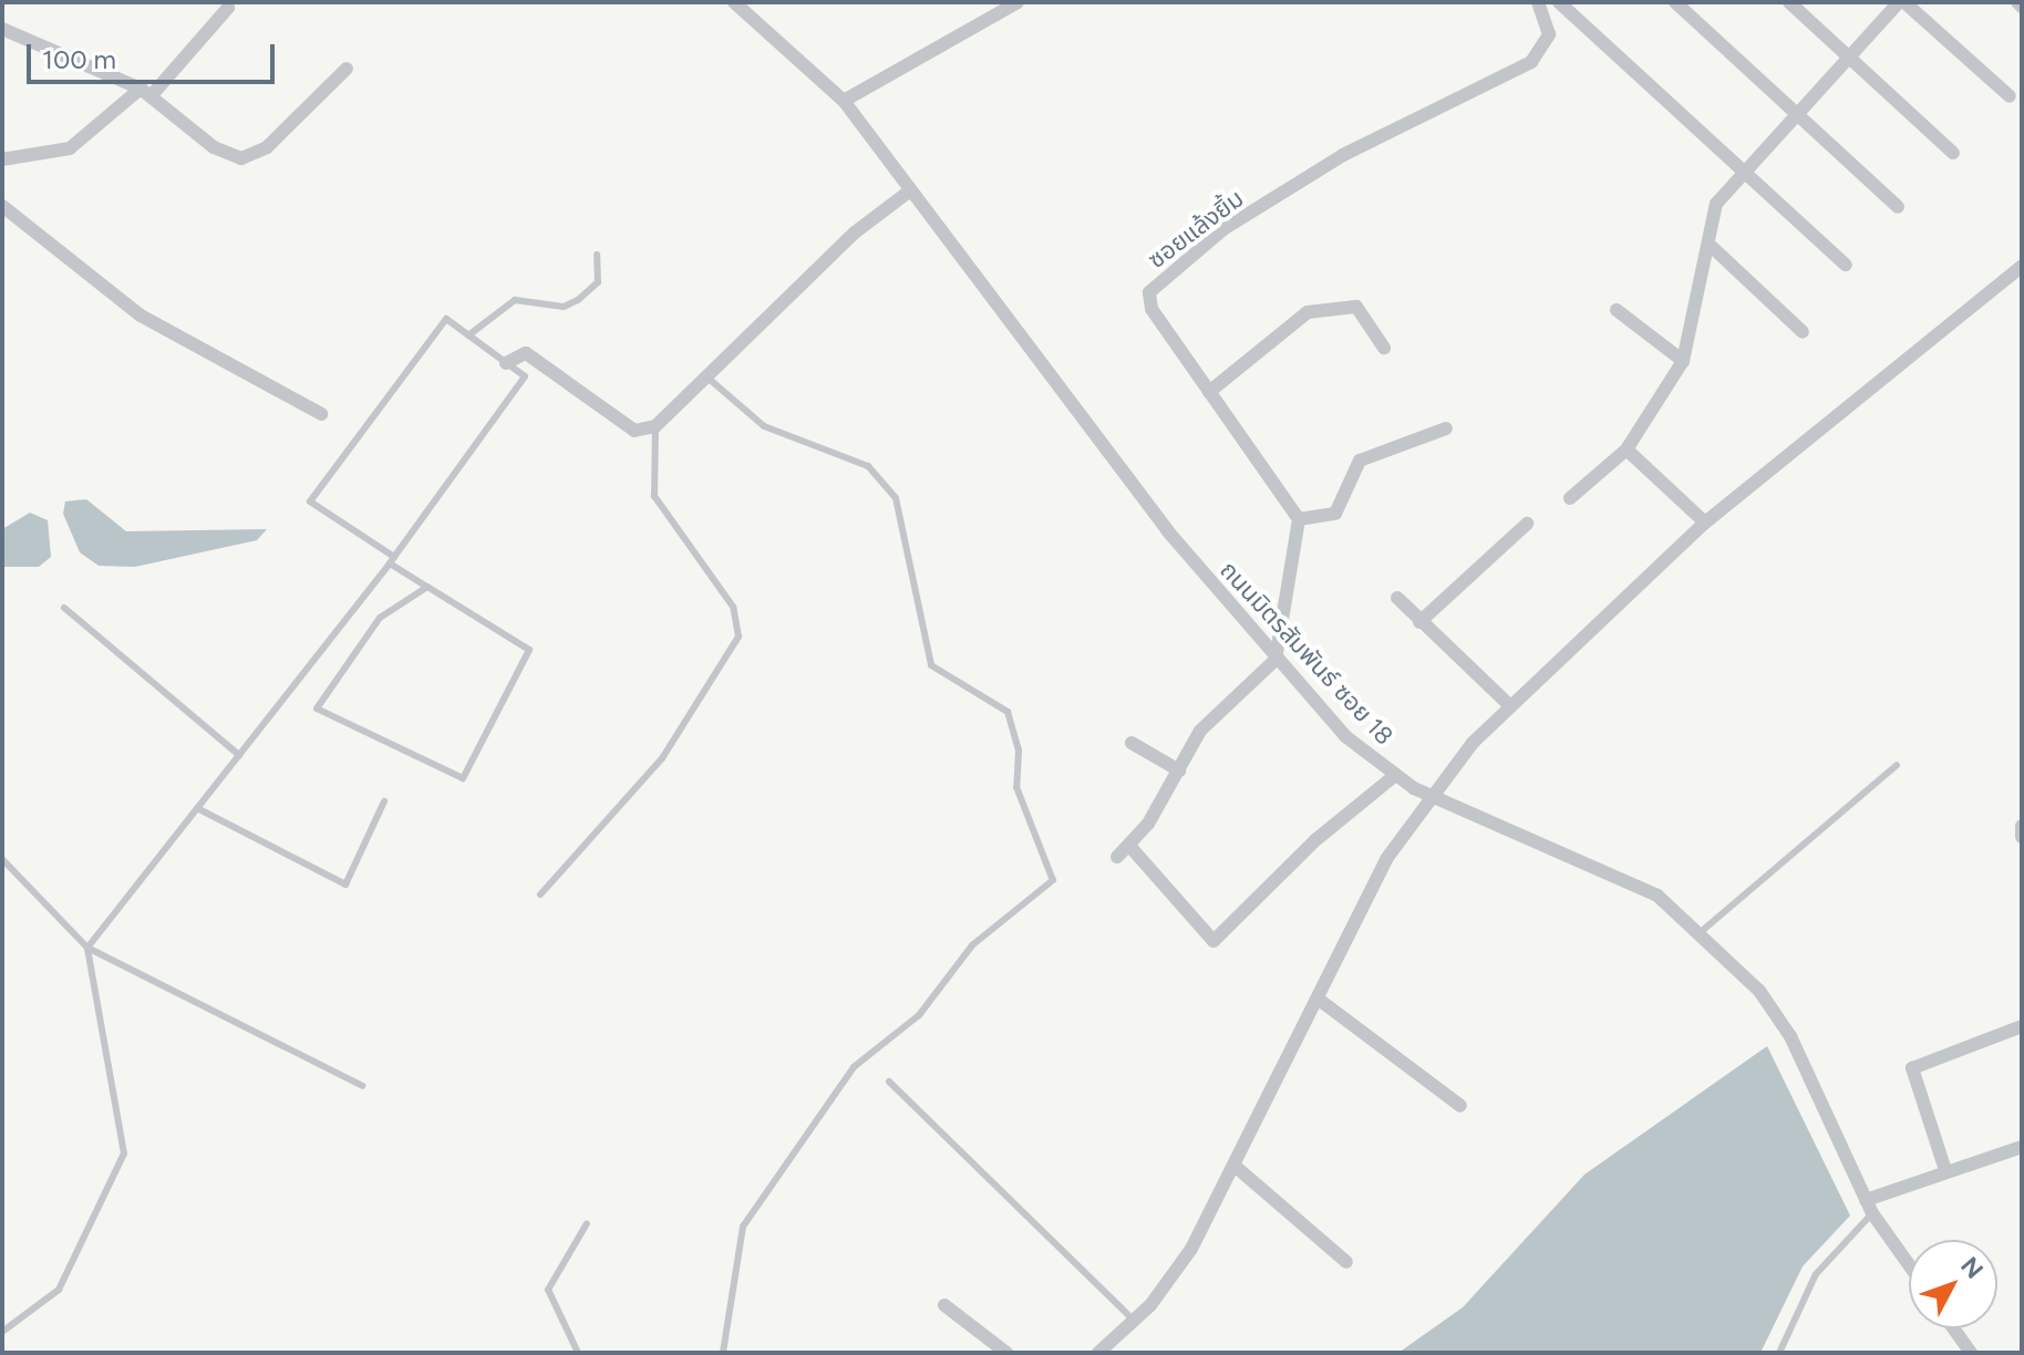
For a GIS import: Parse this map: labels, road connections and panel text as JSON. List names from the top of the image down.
{
  "streets": {
    "street": ["ซอยแล้งยิ้ม", "ถนนมิตรสัมพันธ์ ซอย 18"]
  },
  "scale_bar": "100 m",
  "north": "top right"
}
